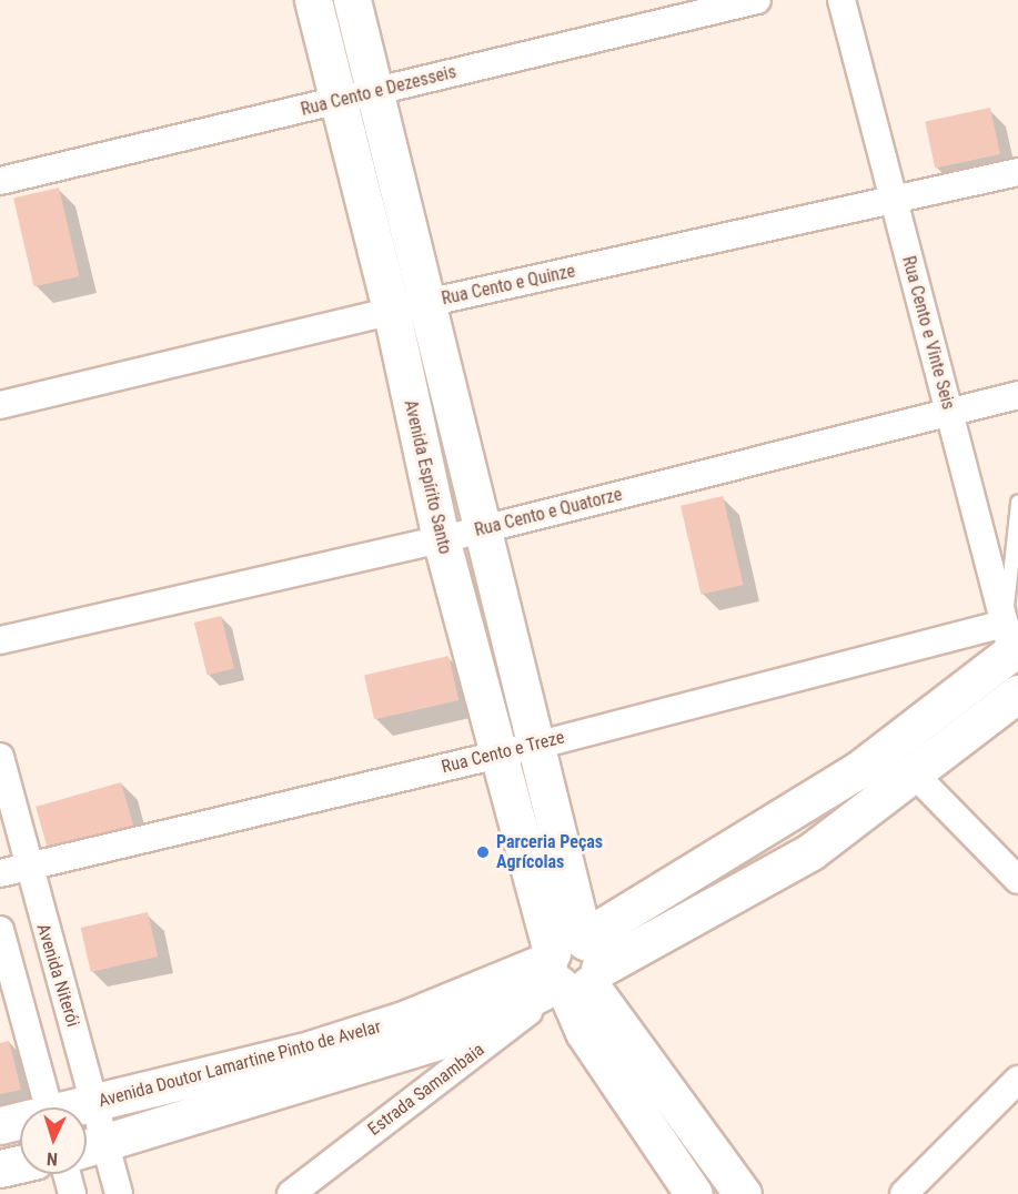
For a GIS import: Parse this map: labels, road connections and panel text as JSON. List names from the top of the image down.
{
  "streets": {
    "main road": ["Avenida Espírito Santo", "Avenida Doutor Lamartine Pinto de Avelar"],
    "street": [
      "Rua Cento e Dezesseis",
      "Rua Cento e Quinze",
      "Rua Cento e Vinte Seis",
      "Rua Cento e Quatorze",
      "Rua Cento e Treze",
      "Avenida Niterói",
      "Estrada Samambaia"
    ]
  },
  "crossings": [
    ["Rua Cento e Dezesseis", "Avenida Espírito Santo"],
    ["Rua Cento e Quinze", "Rua Cento e Vinte Seis"],
    ["Rua Cento e Quinze", "Avenida Espírito Santo"],
    ["Rua Cento e Vinte Seis", "Rua Cento e Quatorze"],
    ["Rua Cento e Vinte Seis", "Rua Cento e Treze"],
    ["Rua Cento e Vinte Seis", "Avenida Doutor Lamartine Pinto de Avelar"],
    ["Avenida Espírito Santo", "Rua Cento e Quatorze"],
    ["Avenida Espírito Santo", "Rua Cento e Treze"],
    ["Avenida Espírito Santo", "Avenida Doutor Lamartine Pinto de Avelar"],
    ["Avenida Espírito Santo", "Estrada Samambaia"],
    ["Rua Cento e Treze", "Avenida Niterói"],
    ["Rua Cento e Treze", "Avenida Doutor Lamartine Pinto de Avelar"],
    ["Avenida Niterói", "Avenida Doutor Lamartine Pinto de Avelar"],
    ["Avenida Doutor Lamartine Pinto de Avelar", "Estrada Samambaia"]
  ],
  "places": ["Parceria Peças Agrícolas"],
  "north": "bottom"
}
